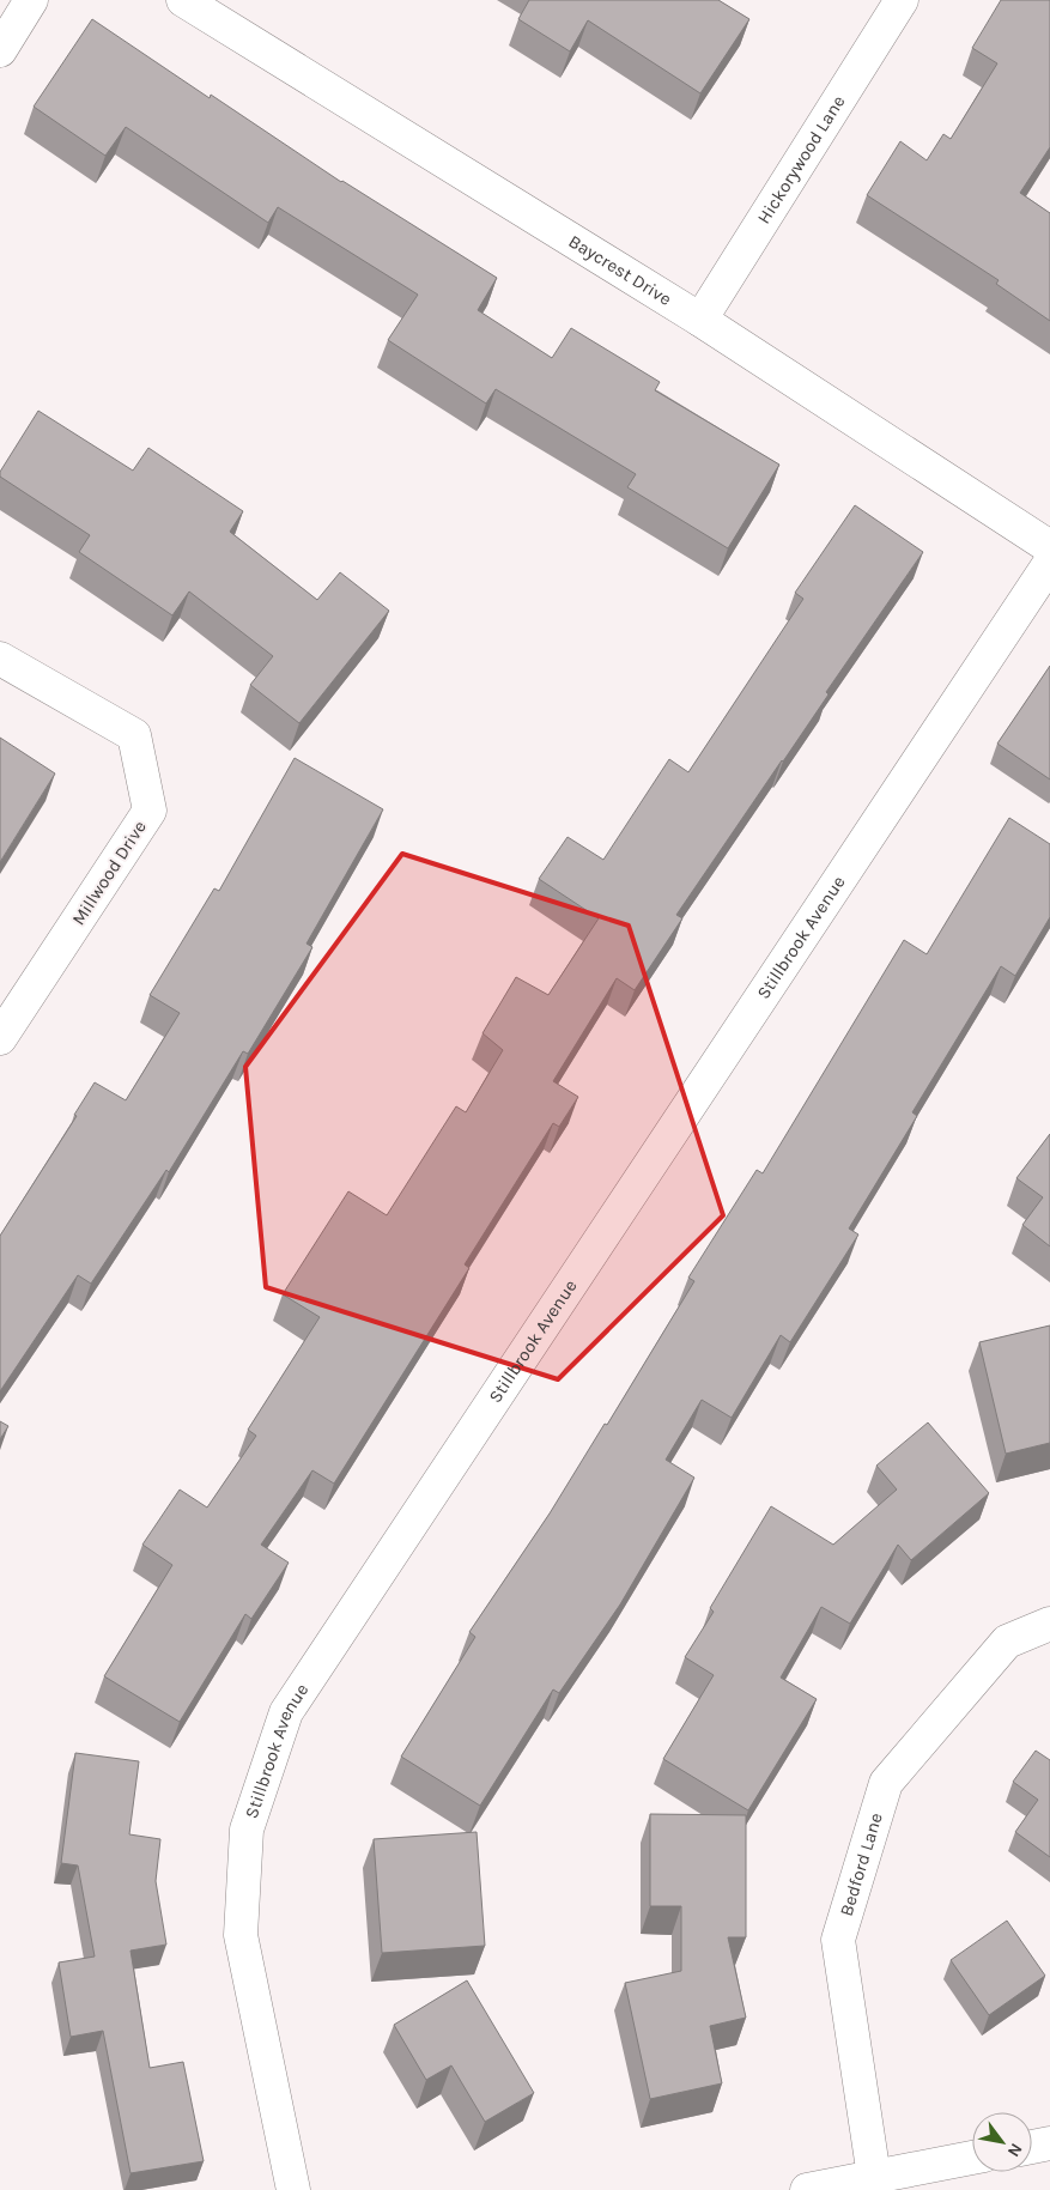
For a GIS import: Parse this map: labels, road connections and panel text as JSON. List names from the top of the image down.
{
  "streets": {
    "street": [
      "Hickorywood Lane",
      "Baycrest Drive",
      "Millwood Drive",
      "Stillbrook Avenue",
      "Bedford Lane"
    ]
  },
  "crossings": [
    ["Hickorywood Lane", "Baycrest Drive"]
  ],
  "north": "bottom right"
}
